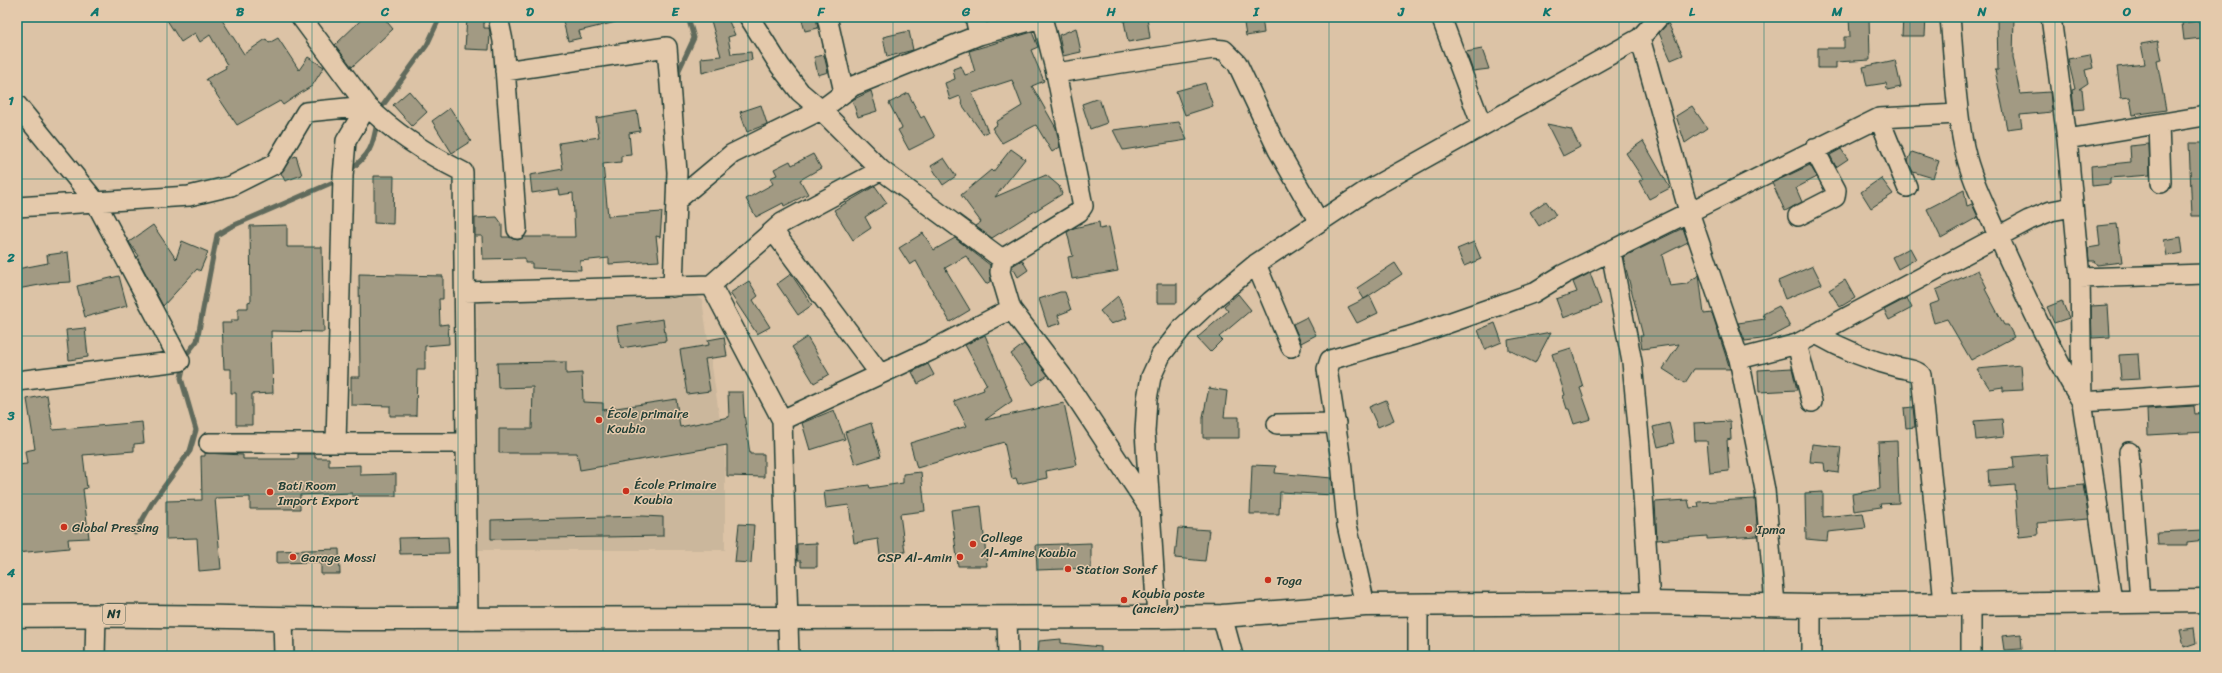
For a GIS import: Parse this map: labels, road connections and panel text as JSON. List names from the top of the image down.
{
  "streets": {
    "main road": ["N1"]
  },
  "places": [
    "École primaire Koubia",
    "École Primaire Koubia",
    "Bati Room Import Export",
    "Global Pressing",
    "Ipma",
    "College Al-Amine Koubia",
    "Garage Mossi",
    "CSP Al-Amin",
    "Station Sonef",
    "Toga",
    "Koubia poste (ancien)"
  ],
  "grid": {
    "columns": [
      "A",
      "B",
      "C",
      "D",
      "E",
      "F",
      "G",
      "H",
      "I",
      "J",
      "K",
      "L",
      "M",
      "N",
      "O"
    ],
    "rows": [
      "1",
      "2",
      "3",
      "4"
    ]
  }
}
